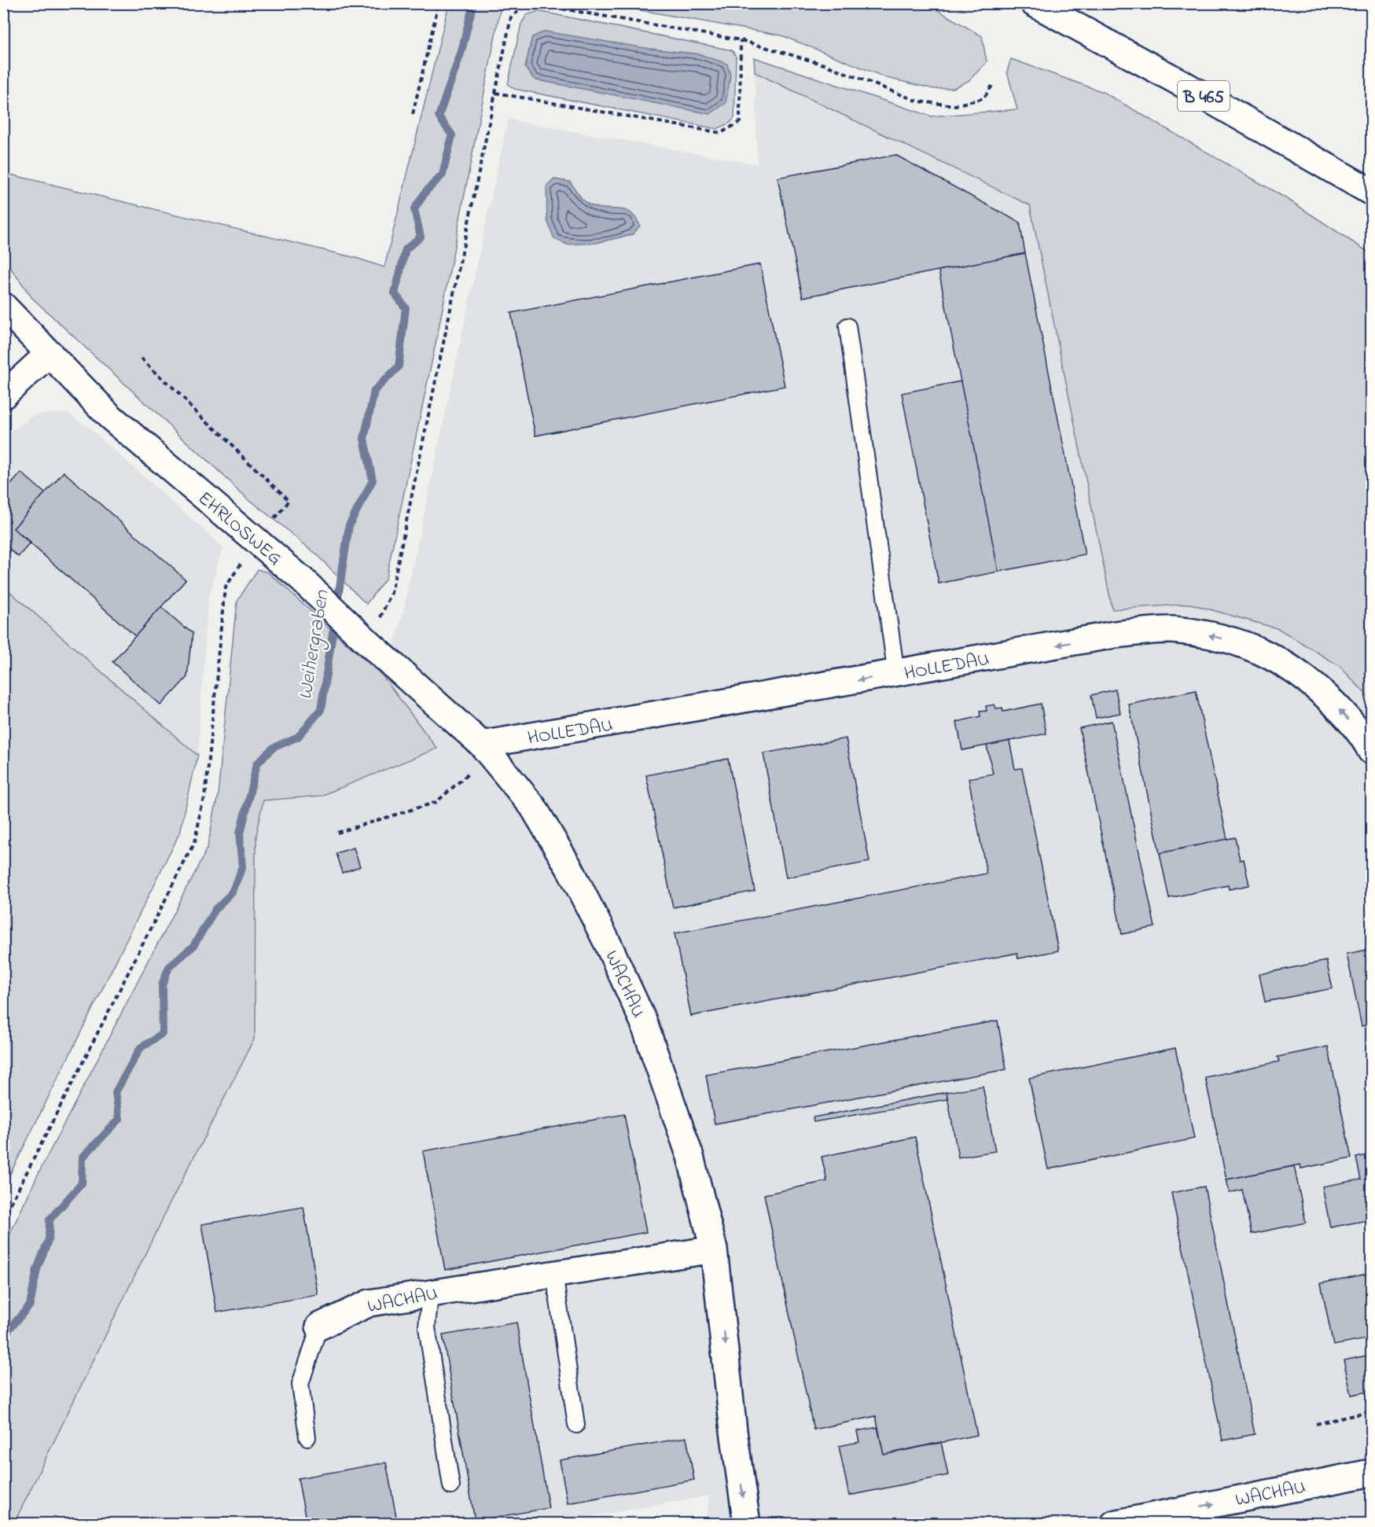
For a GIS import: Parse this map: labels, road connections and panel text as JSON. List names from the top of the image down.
{
  "streets": {
    "street": [
      "B 465",
      "EHRLOSWEG",
      "HOLLEDAU",
      "WACHAU"
    ]
  },
  "crossings": [
    ["EHRLOSWEG", "HOLLEDAU"],
    ["EHRLOSWEG", "WACHAU"],
    ["HOLLEDAU", "WACHAU"]
  ],
  "one_way": ["HOLLEDAU"],
  "water": ["Weihergraben"]
}
